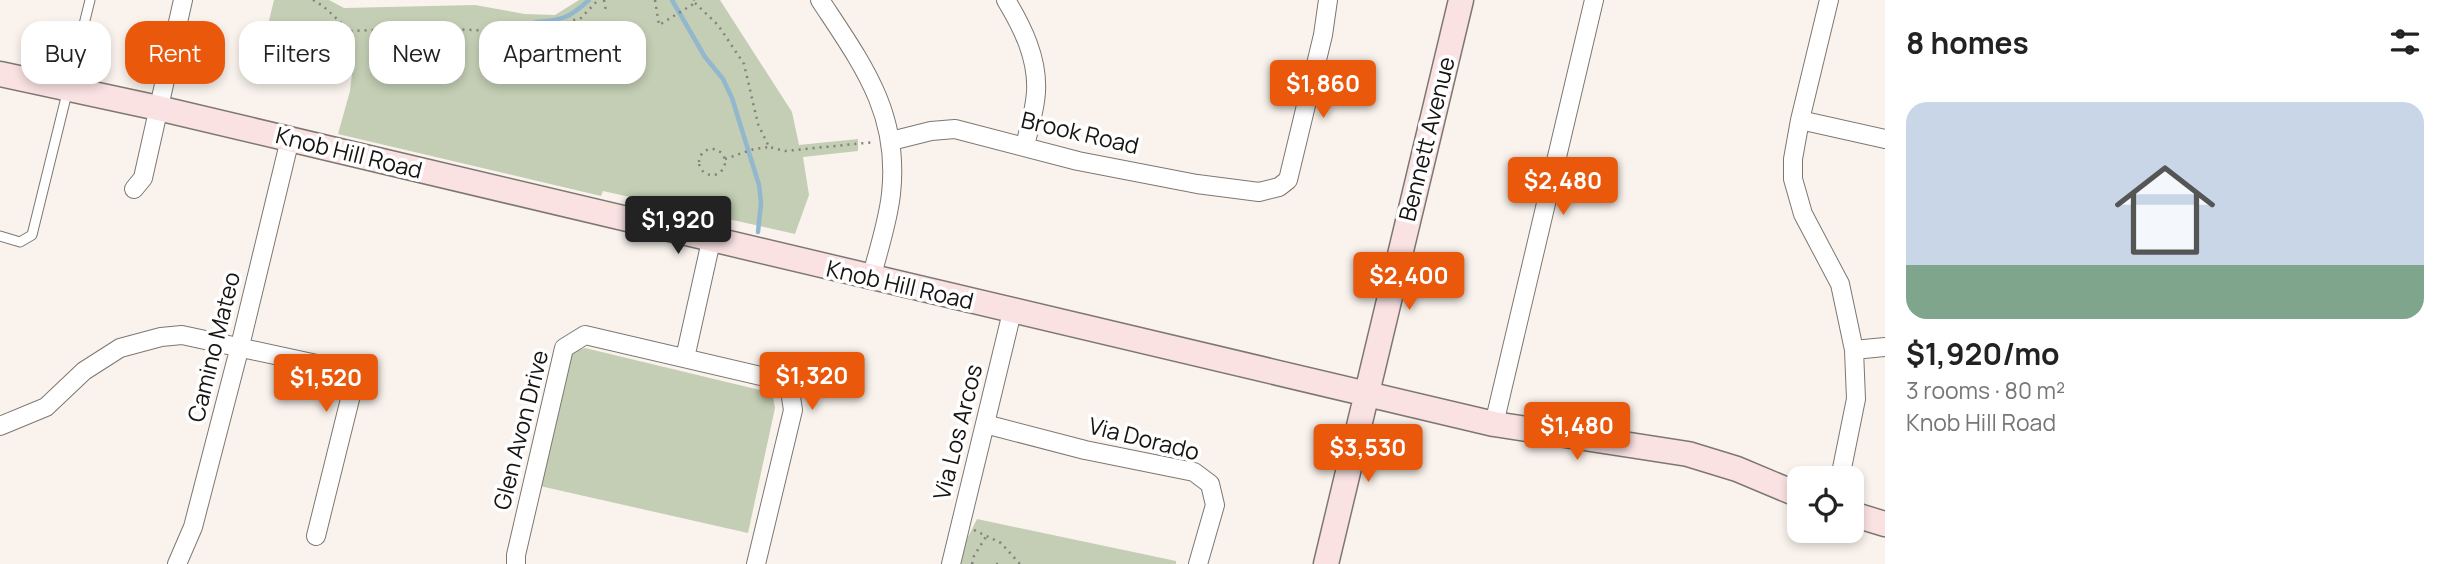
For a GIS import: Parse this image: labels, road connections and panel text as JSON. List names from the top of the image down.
{
  "streets": {
    "street": [
      "Brook Road",
      "Bennett Avenue",
      "Knob Hill Road",
      "Camino Mateo",
      "Glen Avon Drive",
      "Via Los Arcos",
      "Via Dorado"
    ]
  },
  "crossings": [
    ["Bennett Avenue", "Knob Hill Road"],
    ["Knob Hill Road", "Camino Mateo"],
    ["Knob Hill Road", "Via Los Arcos"],
    ["Via Los Arcos", "Via Dorado"]
  ],
  "page": {
    "heading": "8 homes",
    "chip": [
      "Buy",
      "Rent",
      "Filters",
      "New",
      "Apartment"
    ],
    "price": [
      "$1,860",
      "$2,480",
      "$1,920",
      "$2,400",
      "$1,320",
      "$1,520",
      "$1,480",
      "$3,530"
    ],
    "list": [
      {
        "name": "$1,920/mo",
        "note": "3 rooms · 80 m² · Knob Hill Road"
      }
    ]
  }
}
